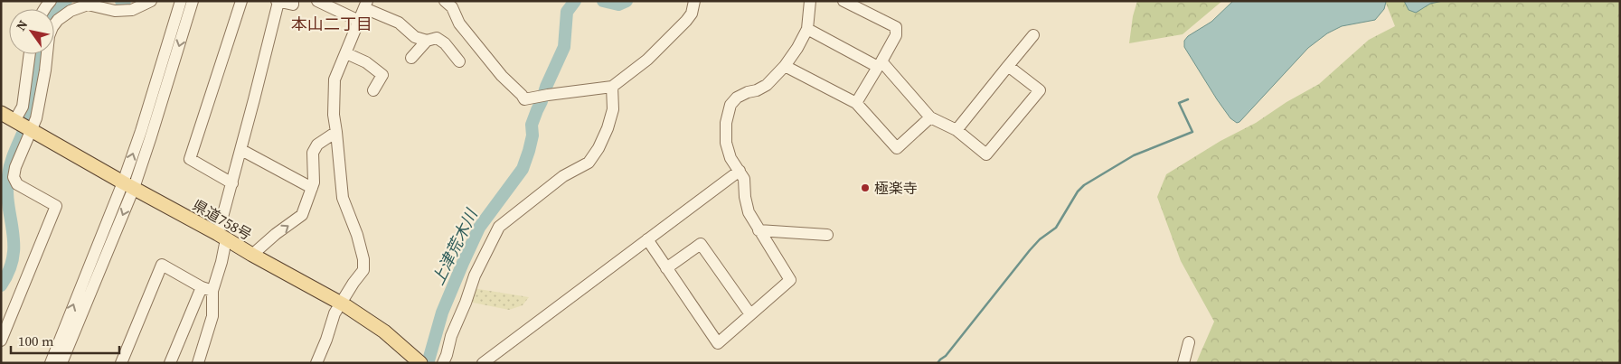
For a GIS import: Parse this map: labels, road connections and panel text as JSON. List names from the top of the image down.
{
  "streets": {
    "main road": ["県道758号"]
  },
  "districts": ["本山二丁目"],
  "water": ["上津荒木川"],
  "places": ["極楽寺"],
  "scale_bar": "100 m",
  "north": "top left"
}
